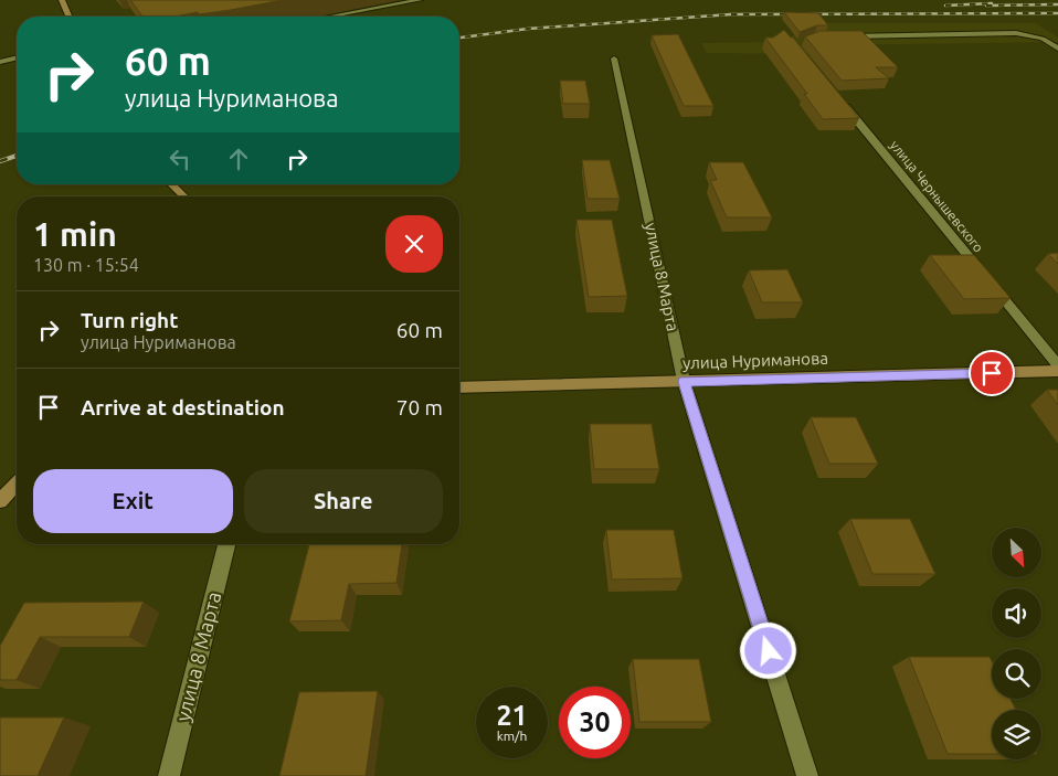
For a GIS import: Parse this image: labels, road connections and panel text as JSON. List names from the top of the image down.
{
  "streets": {
    "main road": ["улица Нуриманова"],
    "street": ["улица Чернышевского", "улица 8 Марта"]
  },
  "crossings": [
    ["улица 8 Марта", "улица Нуриманова"]
  ],
  "north": "bottom right",
  "page": {
    "turn": ["60 m", "улица Нуриманова"],
    "heading": ["1 min", "130 m · 15:54"],
    "list": [
      {
        "name": "Turn right",
        "note": "улица Нуриманова",
        "value": "60 m"
      },
      {
        "name": "Arrive at destination",
        "value": "70 m"
      }
    ],
    "buttons": ["Exit", "Share"],
    "speed": "21 km/h",
    "limit": "30"
  }
}
